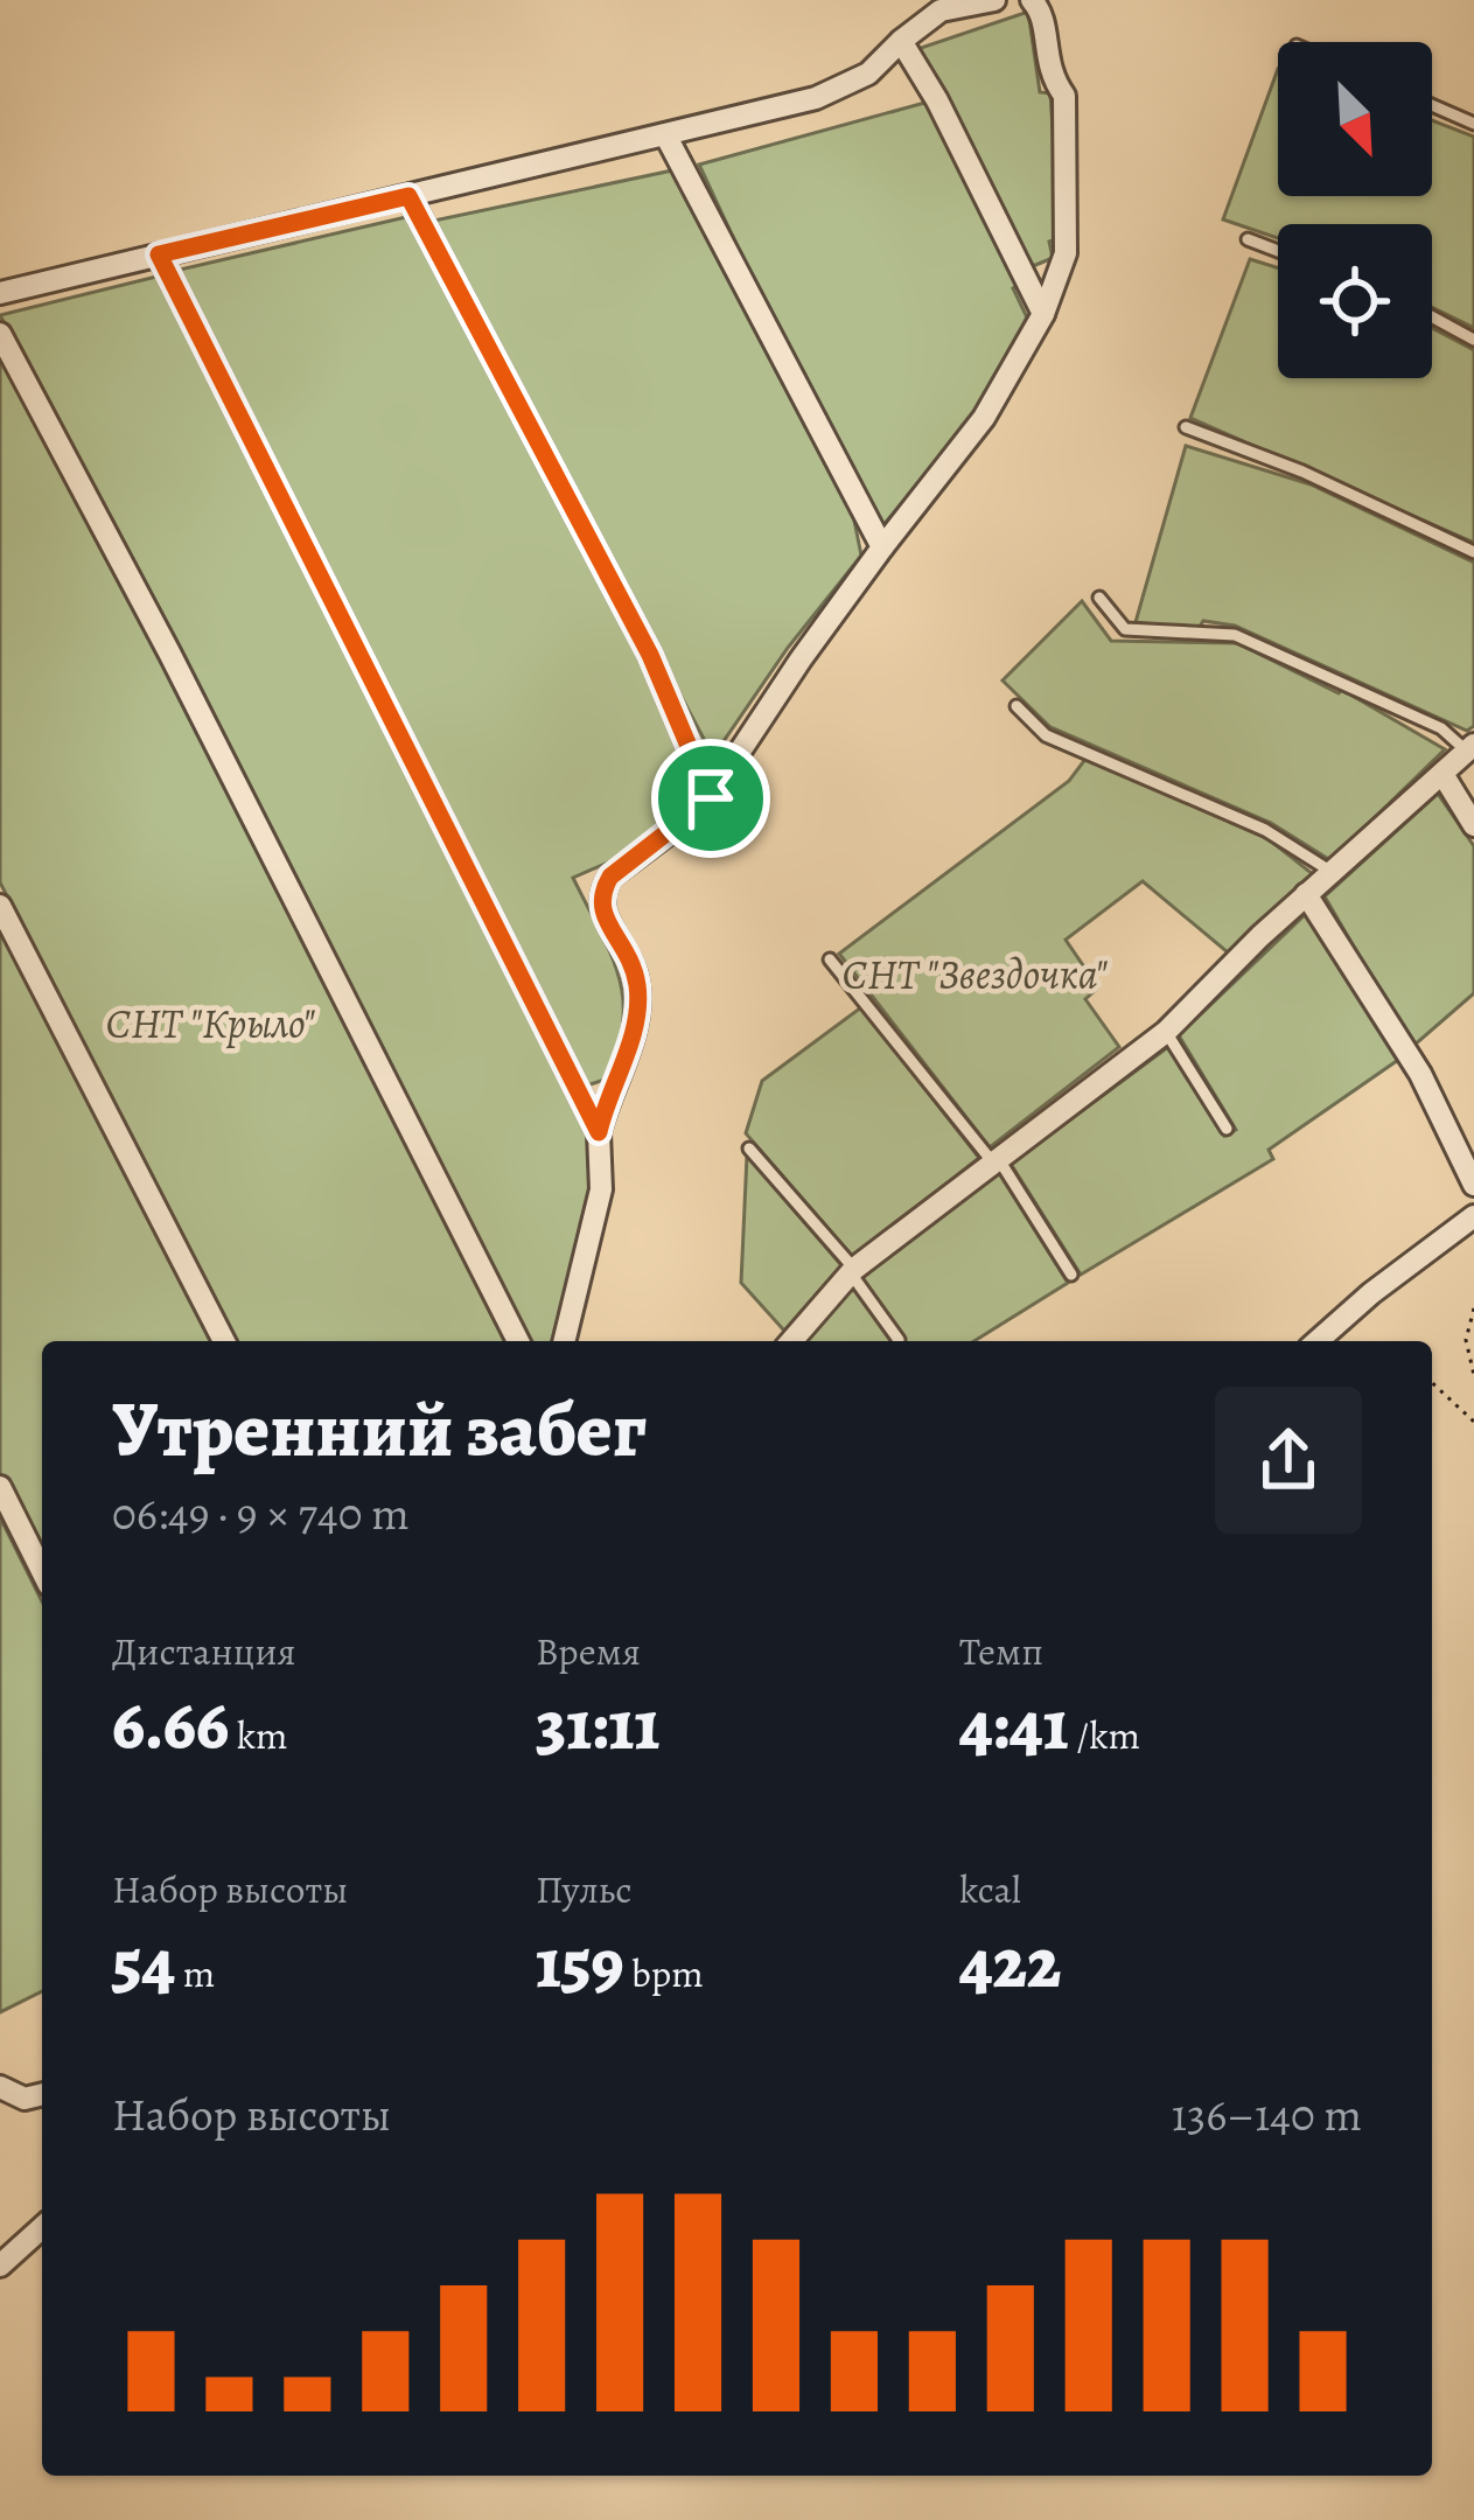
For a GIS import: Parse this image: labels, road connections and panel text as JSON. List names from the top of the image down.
{
  "parks": ["СНТ \"Звездочка\"", "СНТ \"Крыло\""],
  "north": "bottom right",
  "page": {
    "heading": ["Утренний забег", "06:49 · 9 × 740 m"],
    "stats": [
      ["Дистанция", "6.66 km"],
      ["Время", "31:11"],
      ["Темп", "4:41 /km"],
      ["Набор высоты", "54 m"],
      ["Пульс", "159 bpm"],
      ["kcal", "422"]
    ],
    "chart": ["Набор высоты", "136–140 m"]
  }
}
